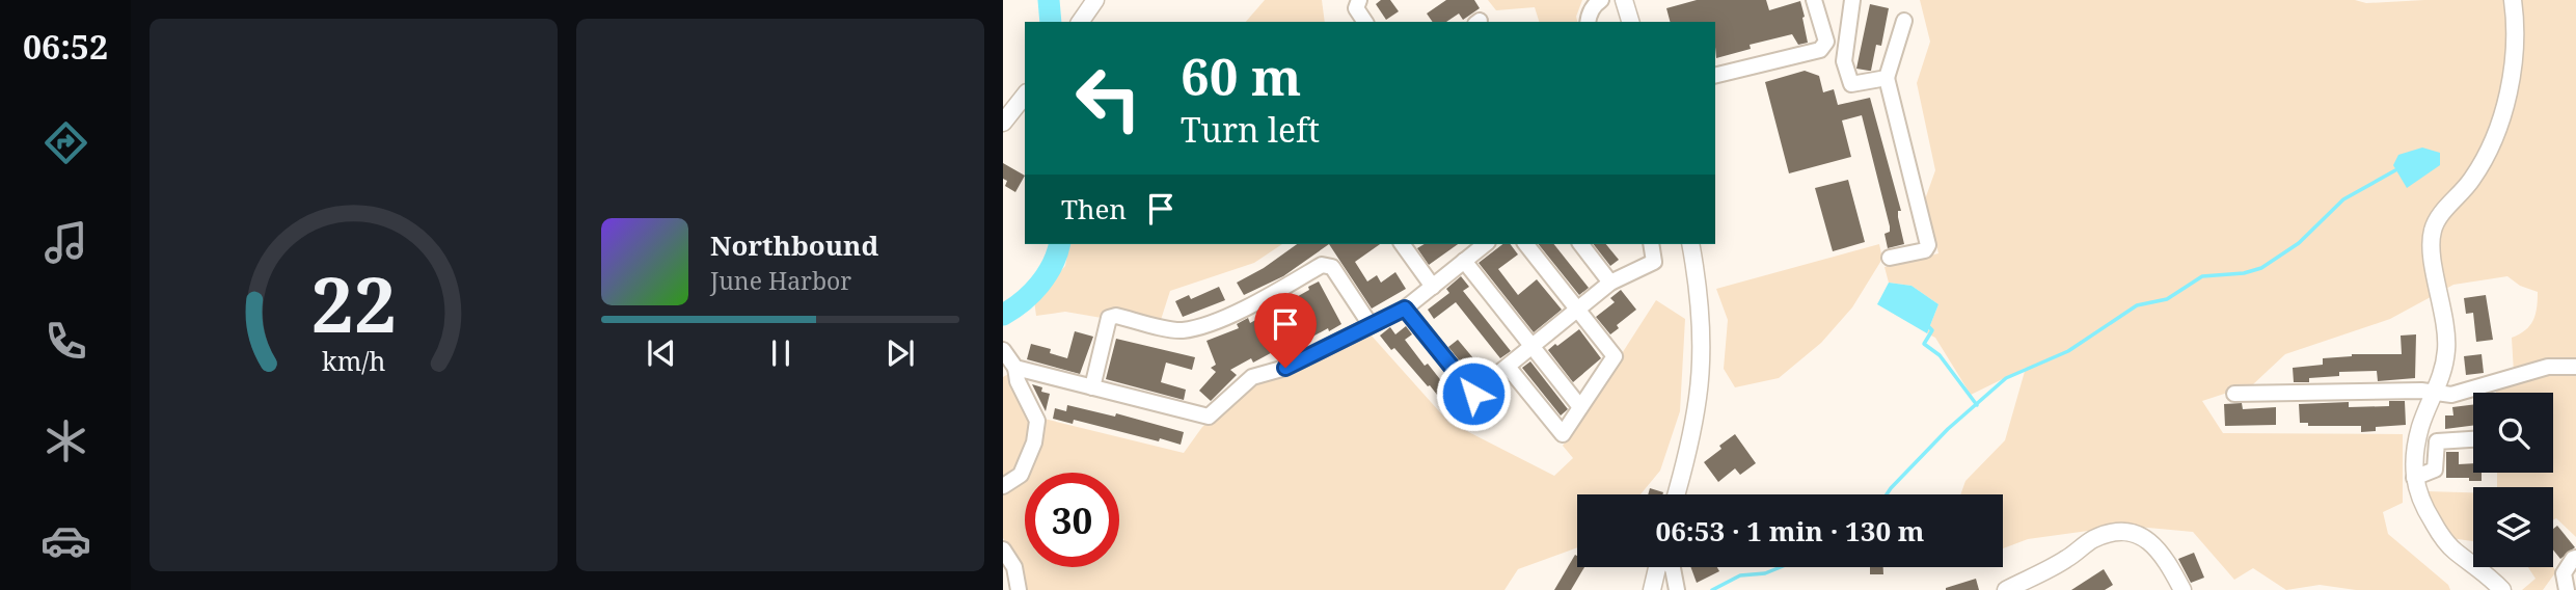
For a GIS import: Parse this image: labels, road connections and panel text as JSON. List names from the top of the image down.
{
  "page": {
    "tabs": "06:52",
    "turn": ["60 m", "Turn left"],
    "then": "Then",
    "song": ["Northbound", "June Harbor"],
    "limit": "30",
    "trip": "06:53 · 1 min · 130 m",
    "gauge": ["22", "km/h"]
  }
}
